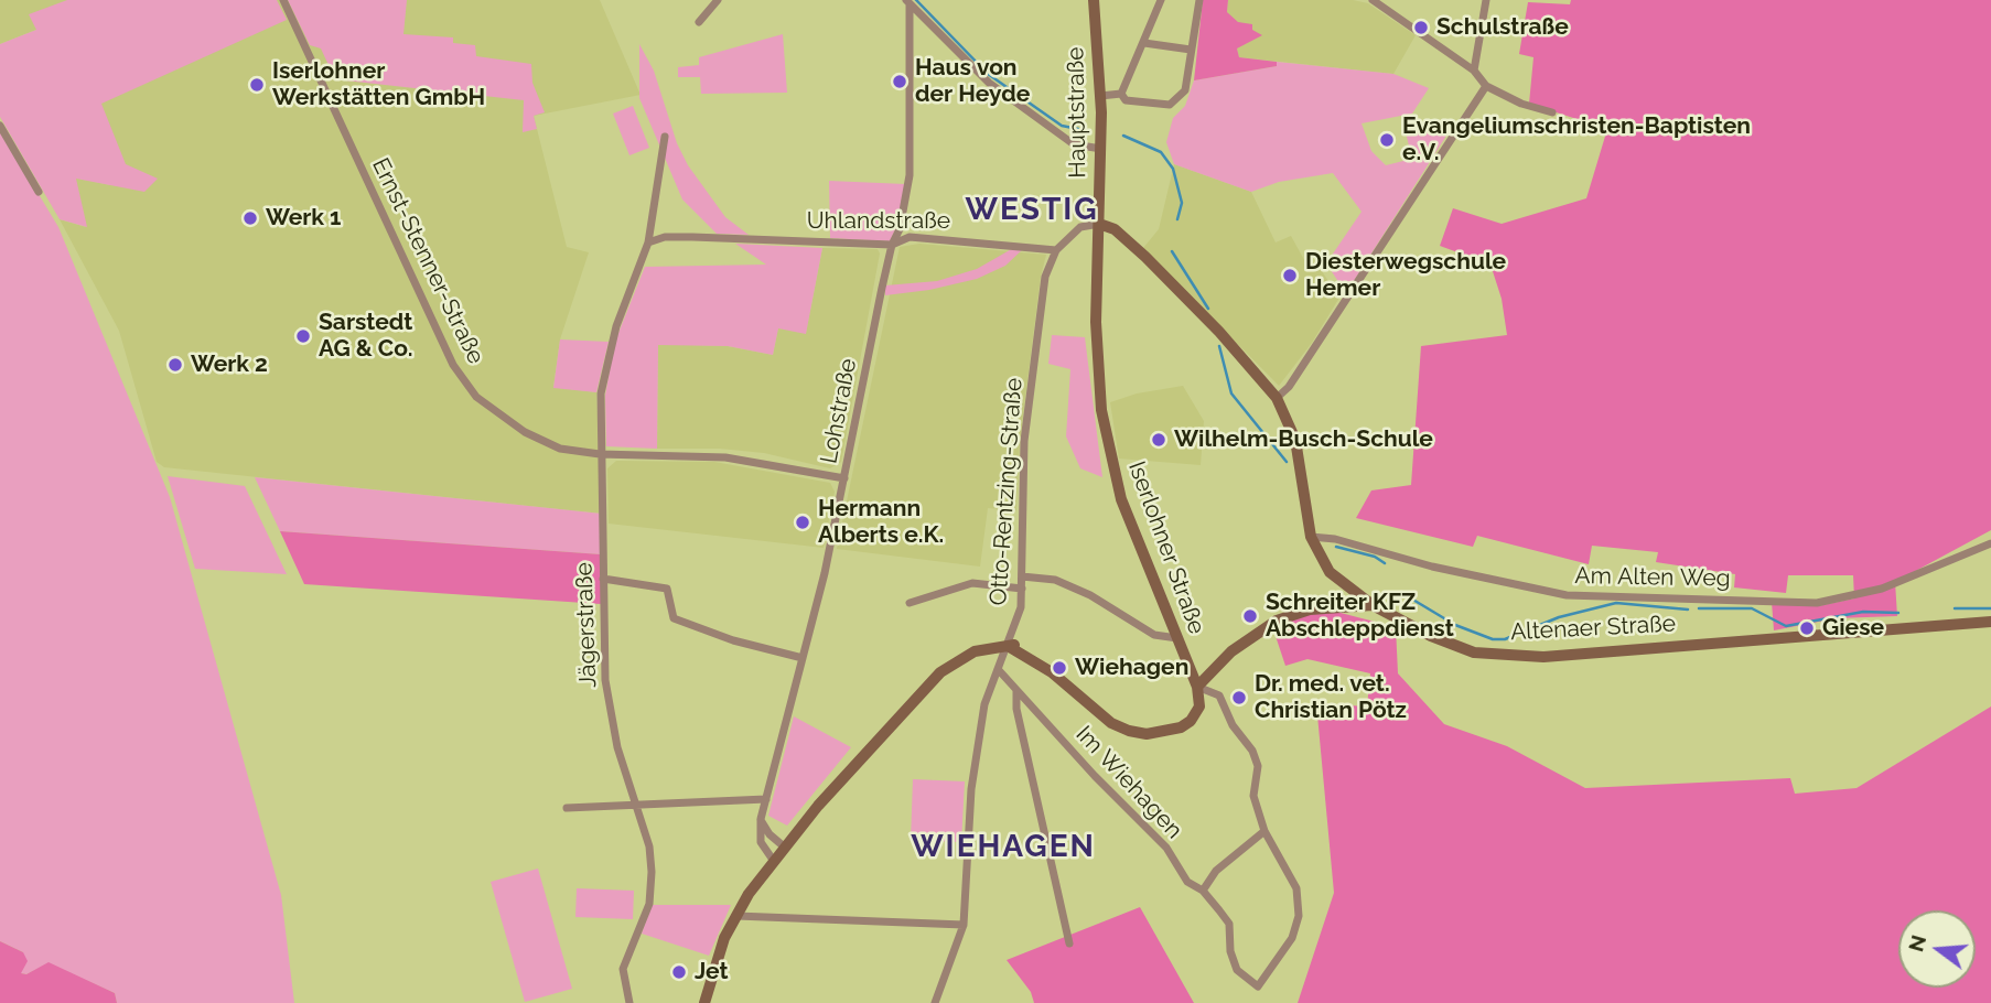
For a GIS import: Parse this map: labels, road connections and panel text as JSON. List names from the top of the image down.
{
  "streets": {
    "main road": ["Hauptstraße", "Iserlohner Straße", "Altenaer Straße"],
    "street": [
      "Uhlandstraße",
      "Ernst-Stenner-Straße",
      "Lohstraße",
      "Otto-Rentzing-Straße",
      "Am Alten Weg",
      "Jägerstraße",
      "Im Wiehagen"
    ]
  },
  "crossings": [
    ["Hauptstraße", "Iserlohner Straße"],
    ["Hauptstraße", "Altenaer Straße"],
    ["Uhlandstraße", "Lohstraße"],
    ["Uhlandstraße", "Otto-Rentzing-Straße"],
    ["Uhlandstraße", "Jägerstraße"],
    ["Ernst-Stenner-Straße", "Lohstraße"],
    ["Ernst-Stenner-Straße", "Jägerstraße"],
    ["Otto-Rentzing-Straße", "Im Wiehagen"],
    ["Iserlohner Straße", "Altenaer Straße"],
    ["Am Alten Weg", "Altenaer Straße"]
  ],
  "districts": ["WESTIG", "WIEHAGEN"],
  "places": [
    "Schulstraße",
    "Haus von der Heyde",
    "Iserlohner Werkstätten GmbH",
    "Evangeliumschristen-Baptisten e.V.",
    "Werk 1",
    "Diesterwegschule Hemer",
    "Sarstedt AG & Co.",
    "Werk 2",
    "Wilhelm-Busch-Schule",
    "Hermann Alberts e.K.",
    "Schreiter KFZ Abschleppdienst",
    "Giese",
    "Wiehagen",
    "Dr. med. vet. Christian Pötz",
    "Jet"
  ],
  "north": "left"
}
